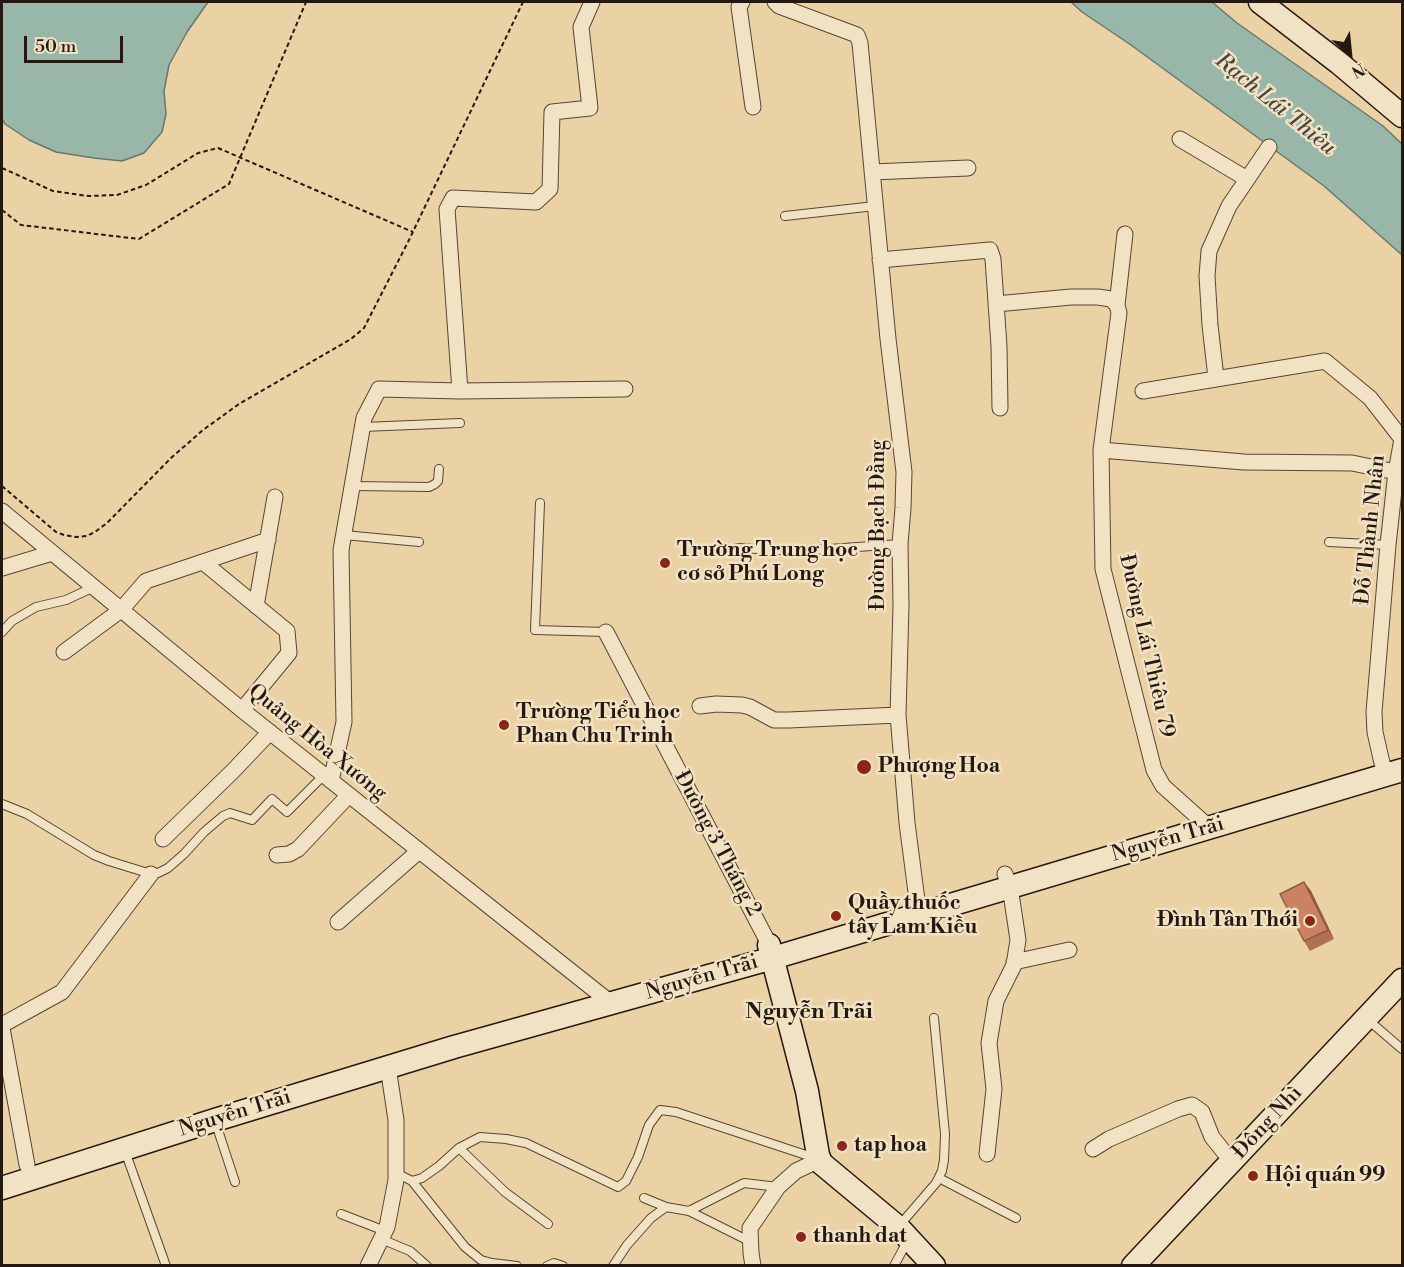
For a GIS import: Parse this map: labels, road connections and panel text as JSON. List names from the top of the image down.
{
  "streets": {
    "main road": ["Nguyễn Trãi", "Đường 3 Tháng 2", "Đông Nhì"],
    "street": [
      "Đường Bạch Đằng",
      "Đỗ Thành Nhân",
      "Đường Lái Thiêu 79",
      "Quảng Hòa Xương"
    ]
  },
  "crossings": [
    ["Đường Bạch Đằng", "Nguyễn Trãi"],
    ["Đỗ Thành Nhân", "Nguyễn Trãi"],
    ["Đường Lái Thiêu 79", "Nguyễn Trãi"],
    ["Quảng Hòa Xương", "Nguyễn Trãi"],
    ["Nguyễn Trãi", "Đường 3 Tháng 2"]
  ],
  "districts": ["Nguyễn Trãi"],
  "water": ["Rạch Lái Thiêu"],
  "places": [
    "Trường Trung học cơ sở Phú Long",
    "Trường Tiểu học Phan Chu Trinh",
    "Phượng Hoa",
    "Quầy thuốc tây Lam Kiều",
    "Đình Tân Thới",
    "tap hoa",
    "Hội quán 99",
    "thanh dat"
  ],
  "scale_bar": "50 m",
  "north": "bottom right"
}
